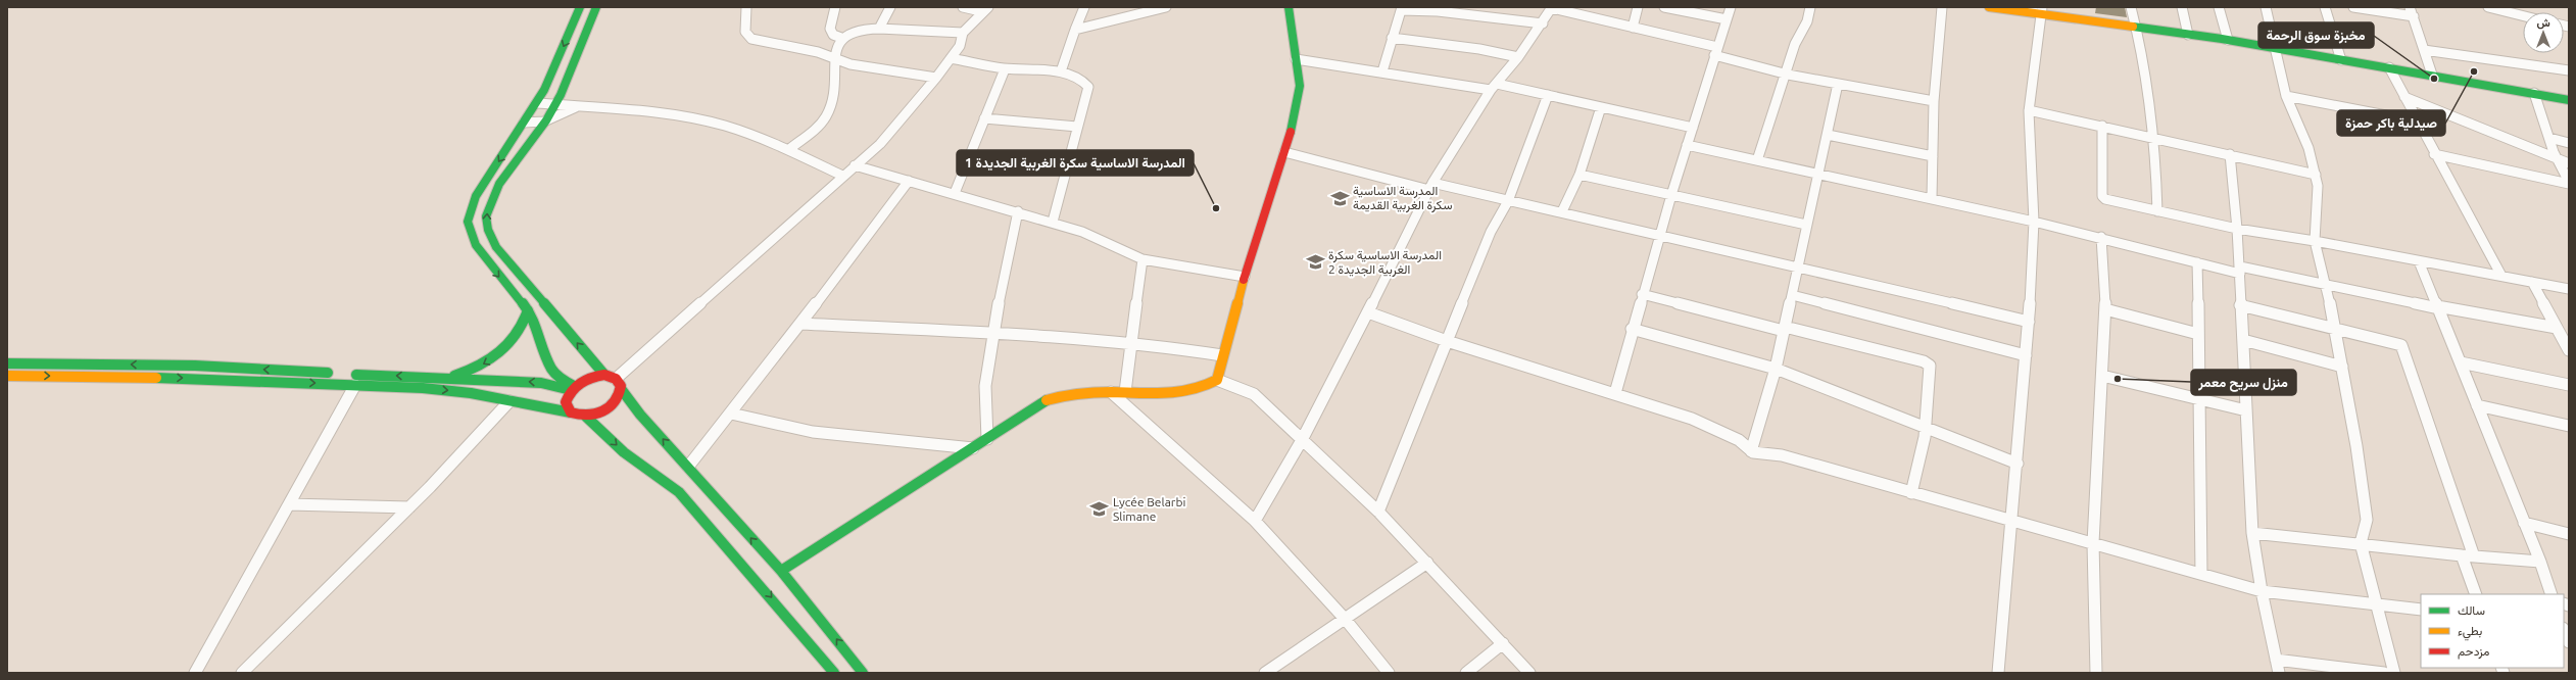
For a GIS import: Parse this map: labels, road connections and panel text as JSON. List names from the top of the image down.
{
  "places": {
    "other": [
      "صيدلية باكر حمزة",
      "مخبزة سوق الرحمة",
      "المدرسة الاساسية سكرة الغربية الجديدة 1",
      "منزل سريح معمر"
    ],
    "school or university": ["المدرسة الاساسية سكرة الغربية القديمة", "المدرسة الاساسية سكرة الغربية الجديدة 2", "Lycée Belarbi Slimane"]
  },
  "legend": ["سالك", "بطيء", "مزدحم"],
  "north": "top"
}
